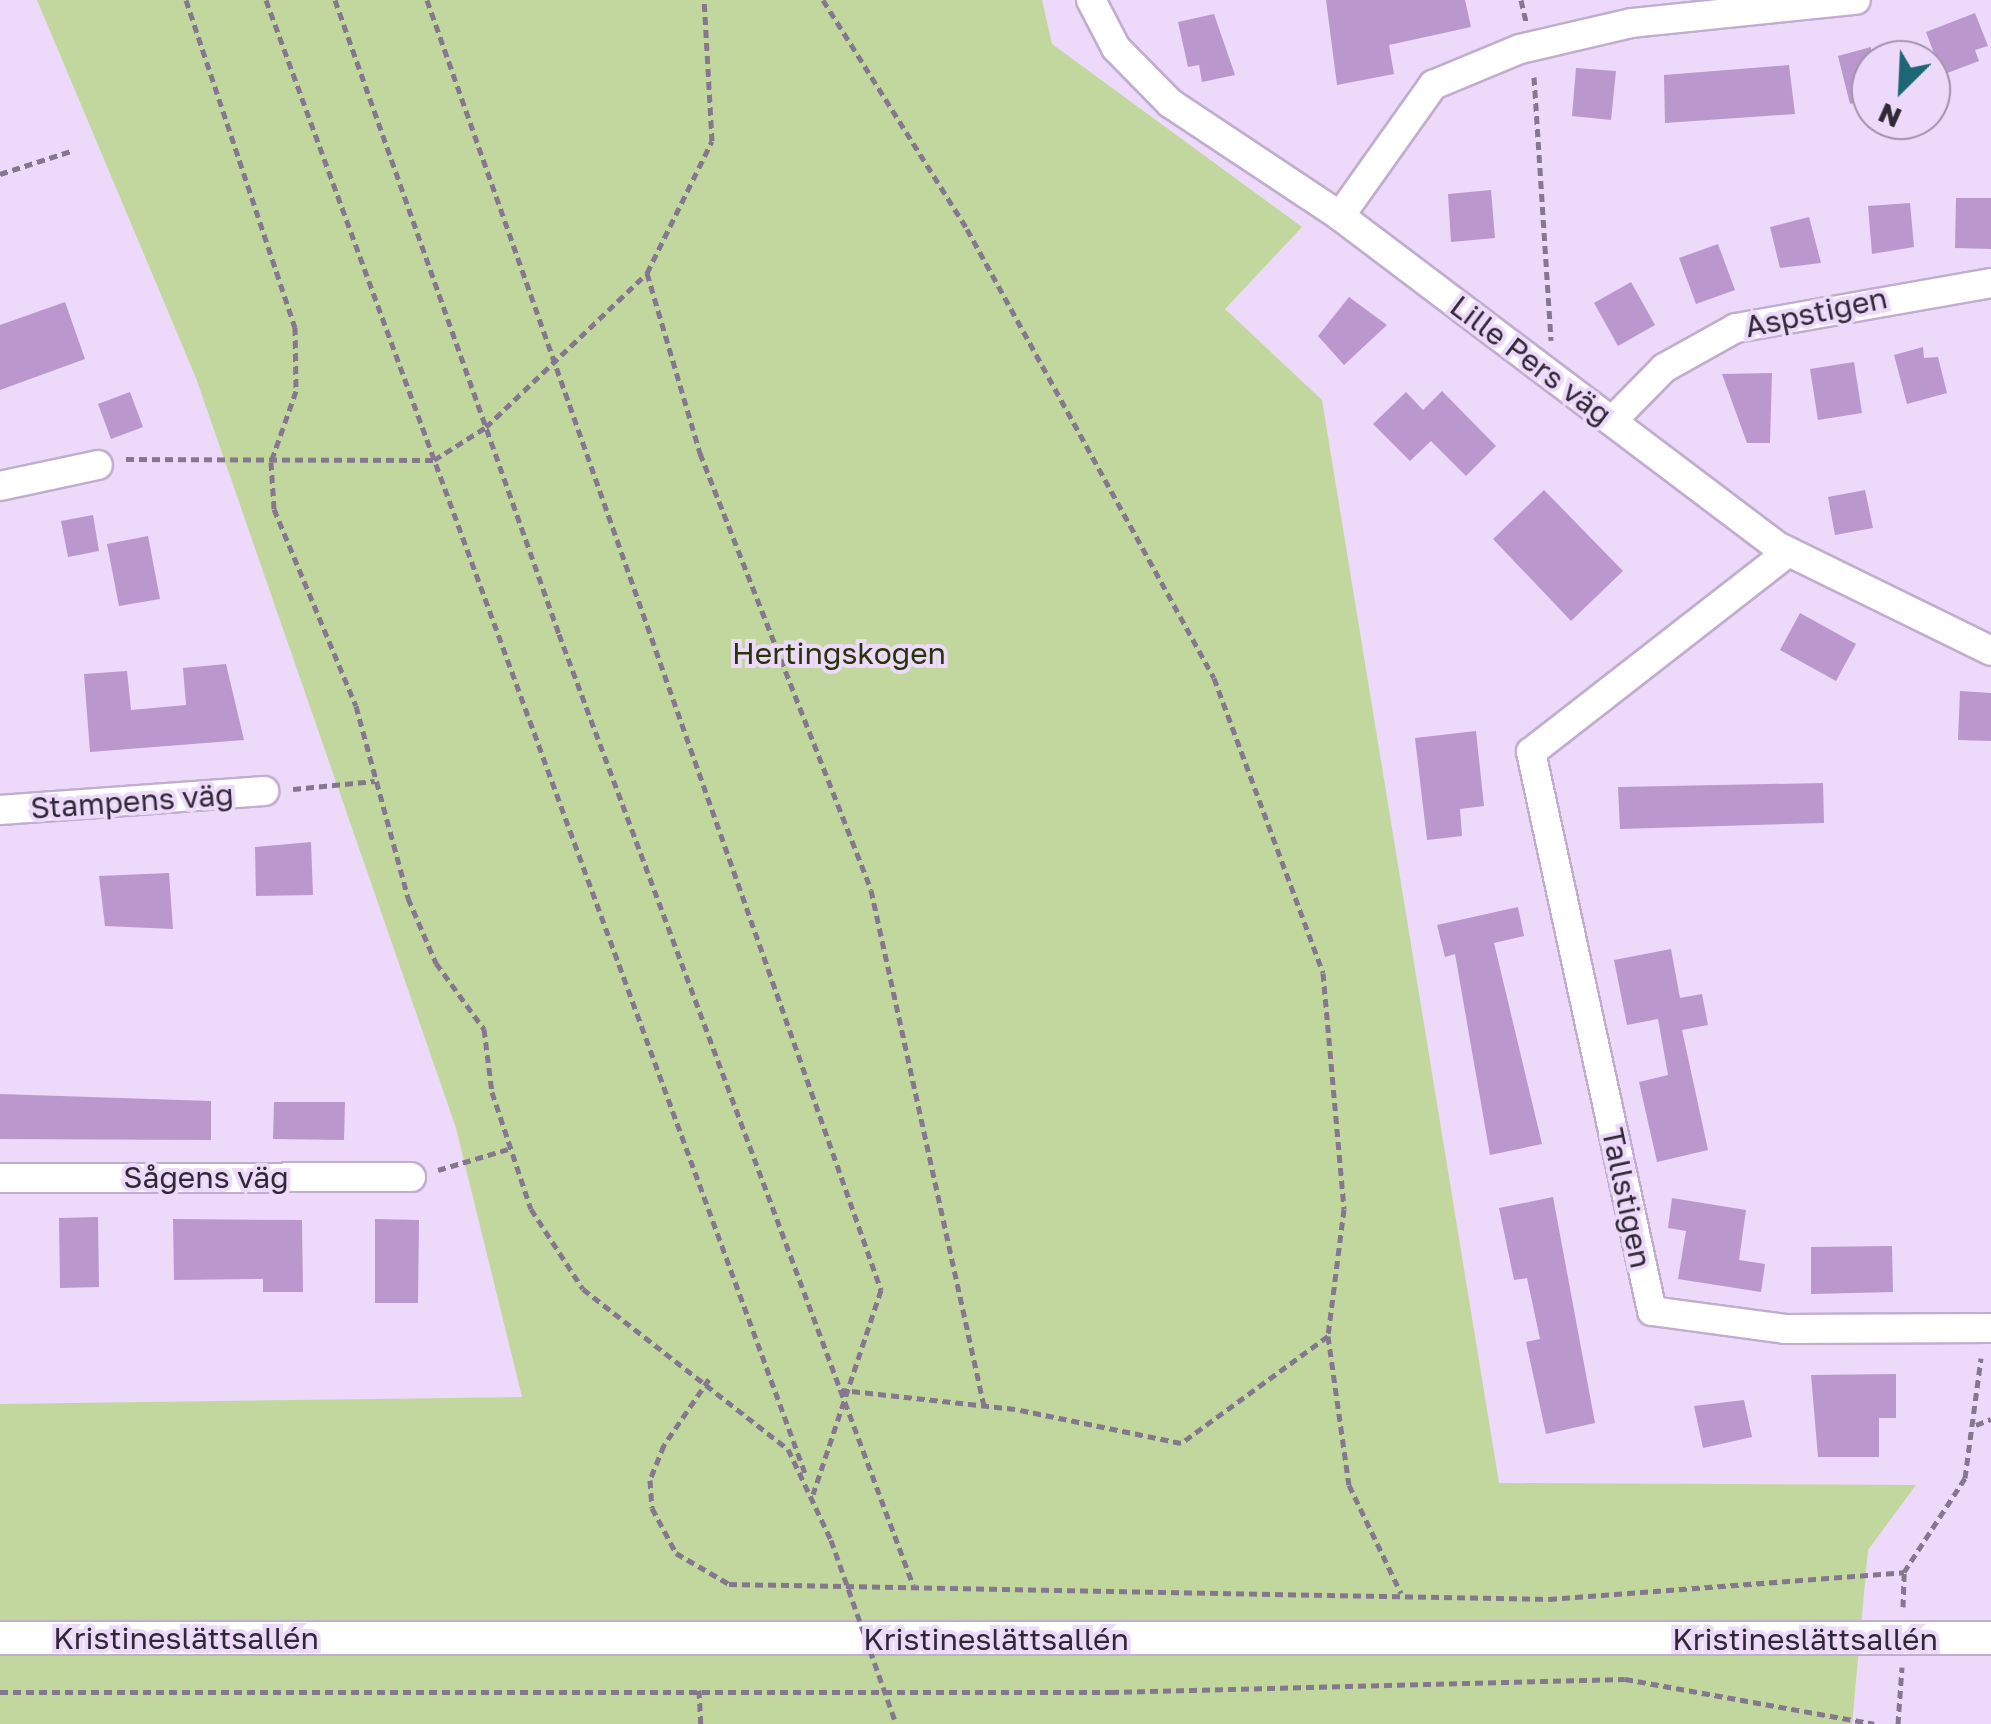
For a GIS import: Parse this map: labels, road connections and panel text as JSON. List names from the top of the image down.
{
  "streets": {
    "street": [
      "Aspstigen",
      "Lille Pers väg",
      "Stampens väg",
      "Sågens väg",
      "Tallstigen",
      "Kristineslättsallén"
    ]
  },
  "crossings": [
    ["Aspstigen", "Lille Pers väg"],
    ["Lille Pers väg", "Tallstigen"]
  ],
  "parks": ["Hertingskogen"],
  "north": "bottom left"
}
